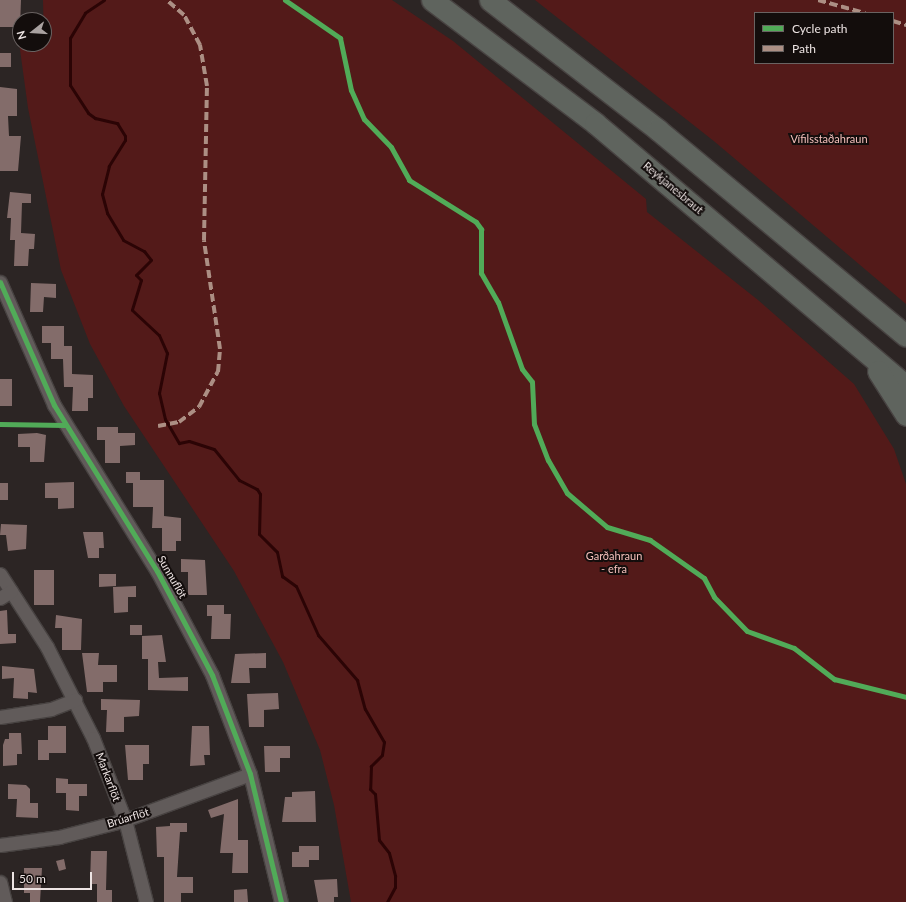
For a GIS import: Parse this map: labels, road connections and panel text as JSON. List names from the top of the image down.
{
  "streets": {
    "highway": ["Reykjanesbraut"],
    "street": ["Sunnuflöt", "Markarflöt", "Brúarflöt"]
  },
  "crossings": [
    ["Sunnuflöt", "Brúarflöt"],
    ["Markarflöt", "Brúarflöt"]
  ],
  "parks": ["Vífilsstaðahraun", "Garðahraun - efra"],
  "legend": ["Cycle path", "Path"],
  "scale_bar": "50 m",
  "north": "left"
}
